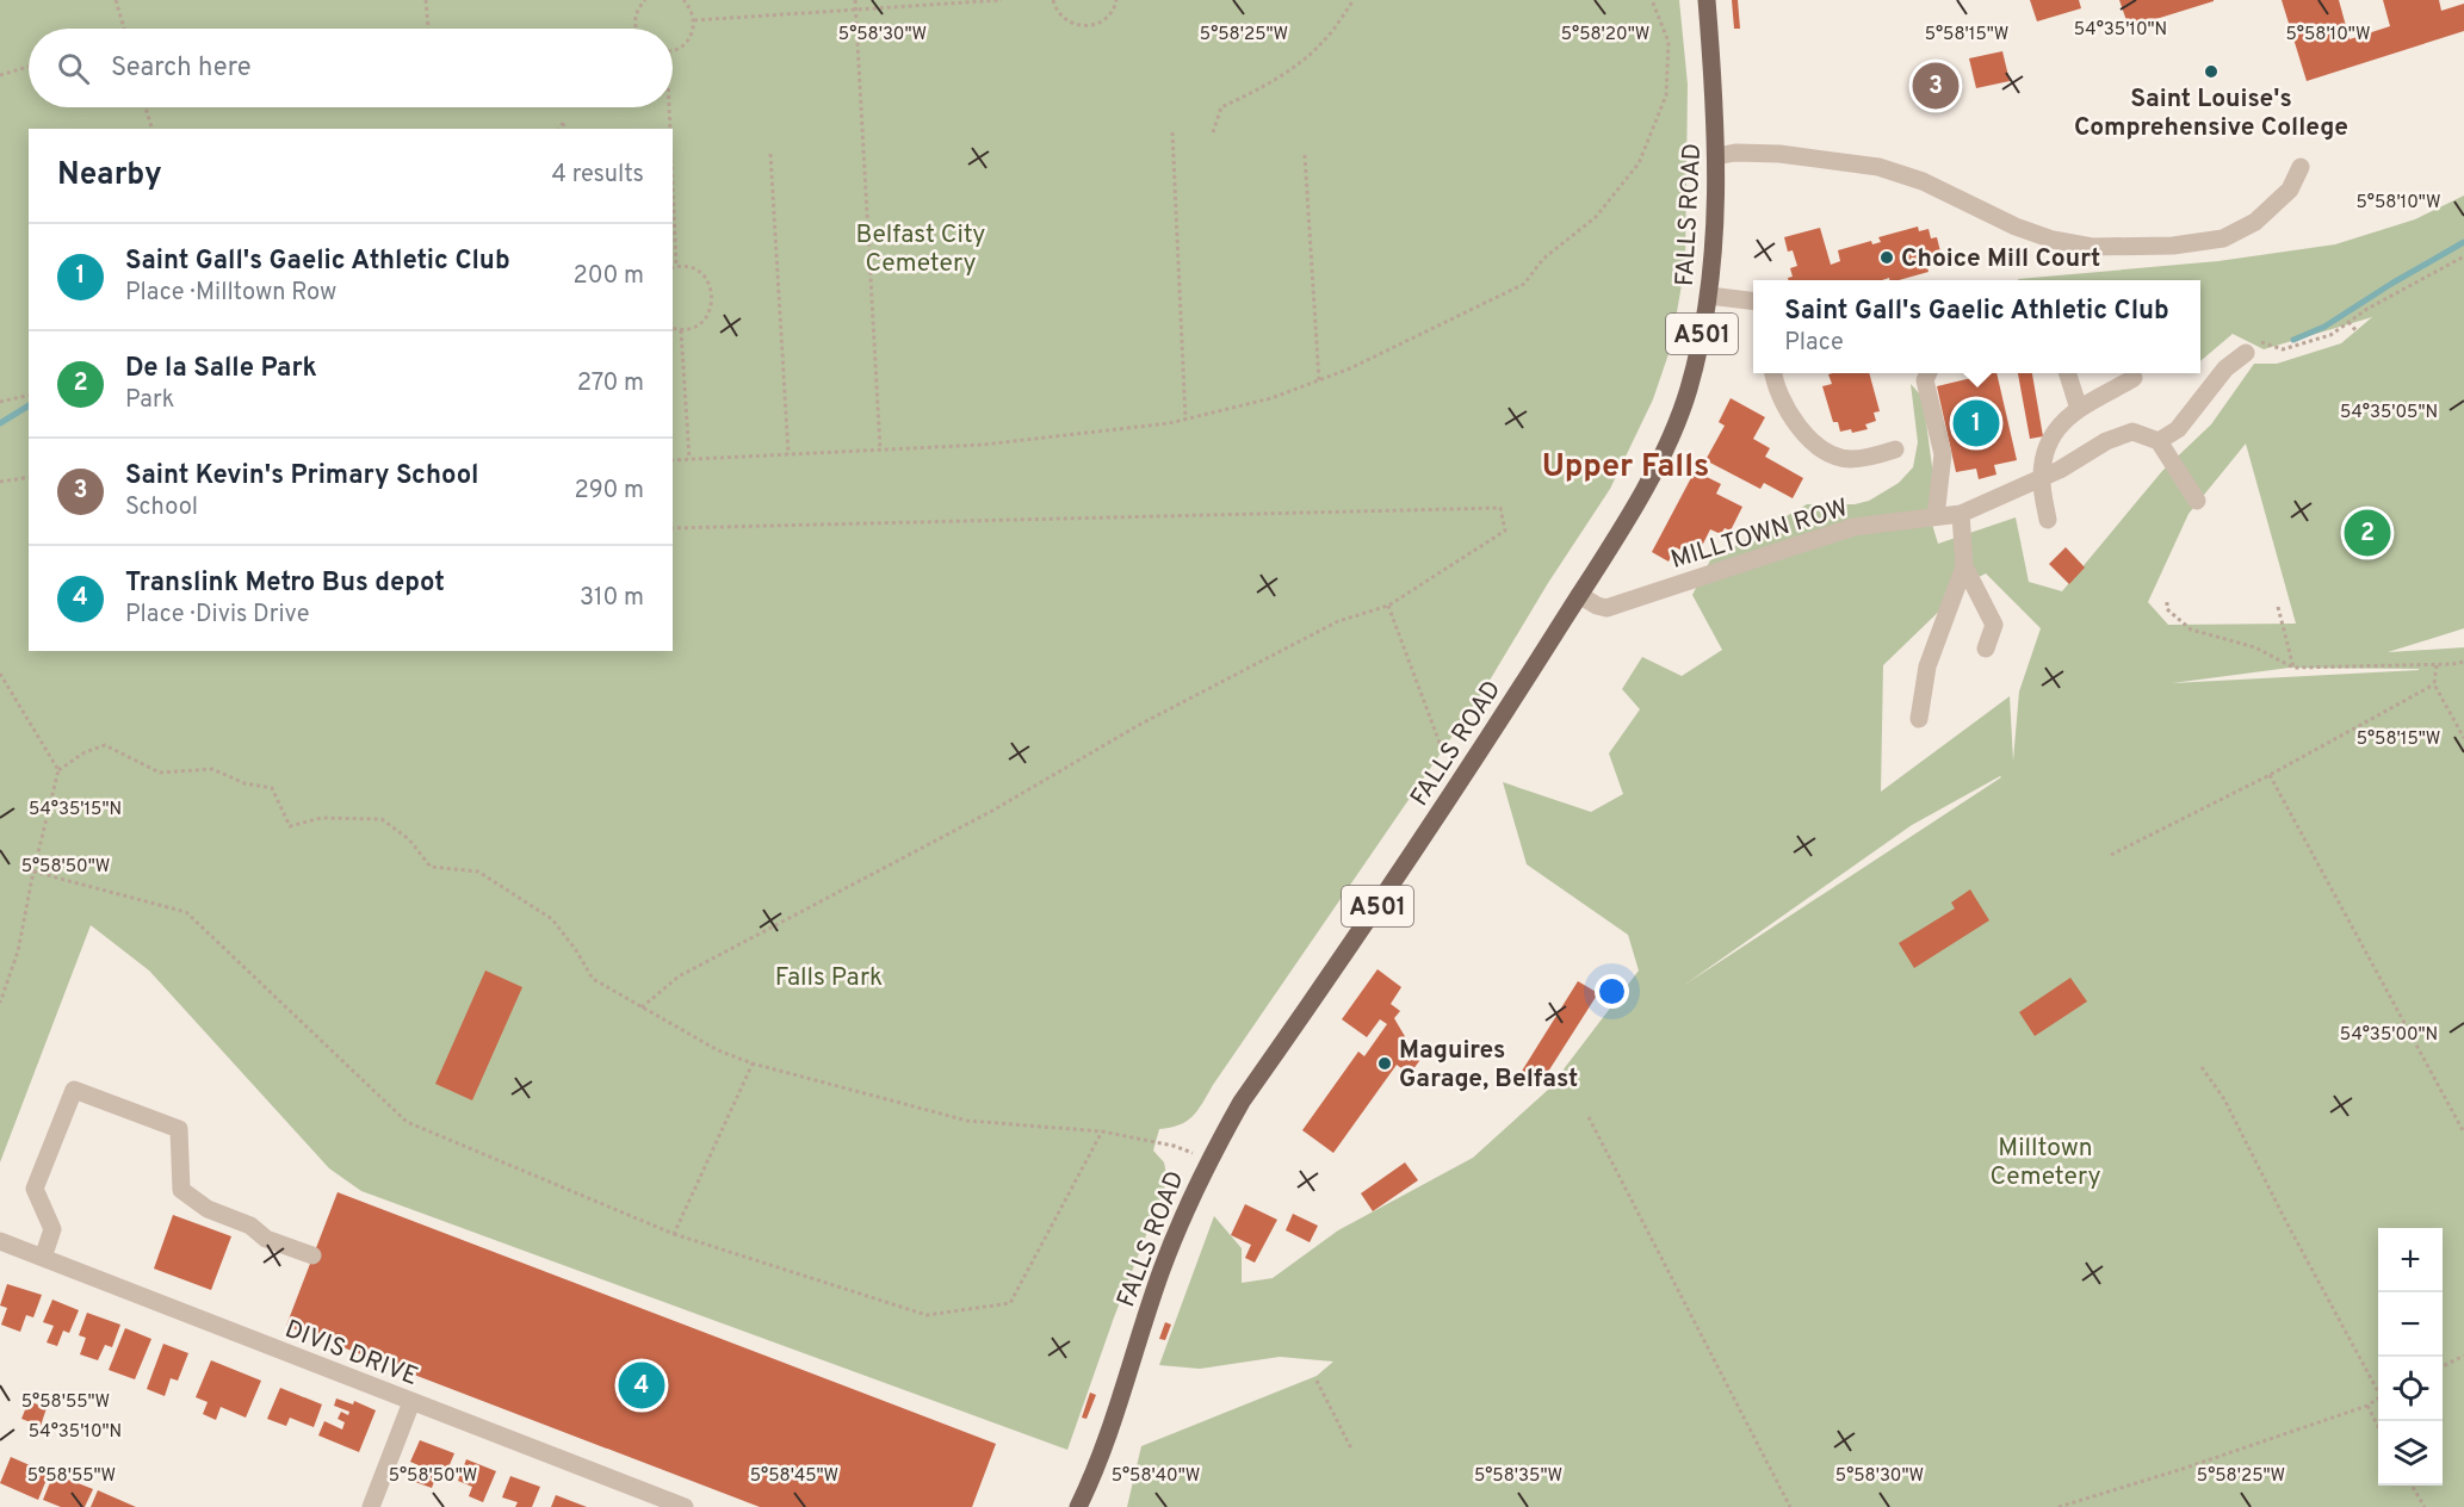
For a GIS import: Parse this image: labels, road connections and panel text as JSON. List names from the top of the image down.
{
  "streets": {
    "main road": ["FALLS ROAD", "A501"],
    "street": ["MILLTOWN ROW", "DIVIS DRIVE"]
  },
  "crossings": [
    ["FALLS ROAD", "MILLTOWN ROW"]
  ],
  "districts": ["Upper Falls"],
  "parks": ["Belfast City Cemetery", "Falls Park", "Milltown Cemetery"],
  "places": ["Saint Louise's Comprehensive College", "Choice Mill Court", "Maguires Garage, Belfast"],
  "page": {
    "search": "Search here",
    "pins": [
      "3",
      "1",
      "2",
      "4"
    ],
    "heading": ["Nearby", "4 results"],
    "list": [
      {
        "mark": "1",
        "name": "Saint Gall's Gaelic Athletic Club",
        "note": "Place · Milltown Row",
        "value": "200 m"
      },
      {
        "mark": "2",
        "name": "De la Salle Park",
        "note": "Park",
        "value": "270 m"
      },
      {
        "mark": "3",
        "name": "Saint Kevin's Primary School",
        "note": "School",
        "value": "290 m"
      },
      {
        "mark": "4",
        "name": "Translink Metro Bus depot",
        "note": "Place · Divis Drive",
        "value": "310 m"
      }
    ],
    "popup": ["Saint Gall's Gaelic Athletic Club", "Place"],
    "map_buttons": ["+", "−"]
  },
  "coordinates": [
    "54°35'10\"N",
    "5°58'30\"W",
    "5°58'25\"W",
    "5°58'20\"W",
    "5°58'15\"W",
    "5°58'10\"W",
    "54°35'05\"N",
    "54°35'15\"N",
    "5°58'50\"W",
    "54°35'00\"N",
    "5°58'55\"W",
    "5°58'45\"W",
    "5°58'40\"W",
    "5°58'35\"W"
  ]
}
